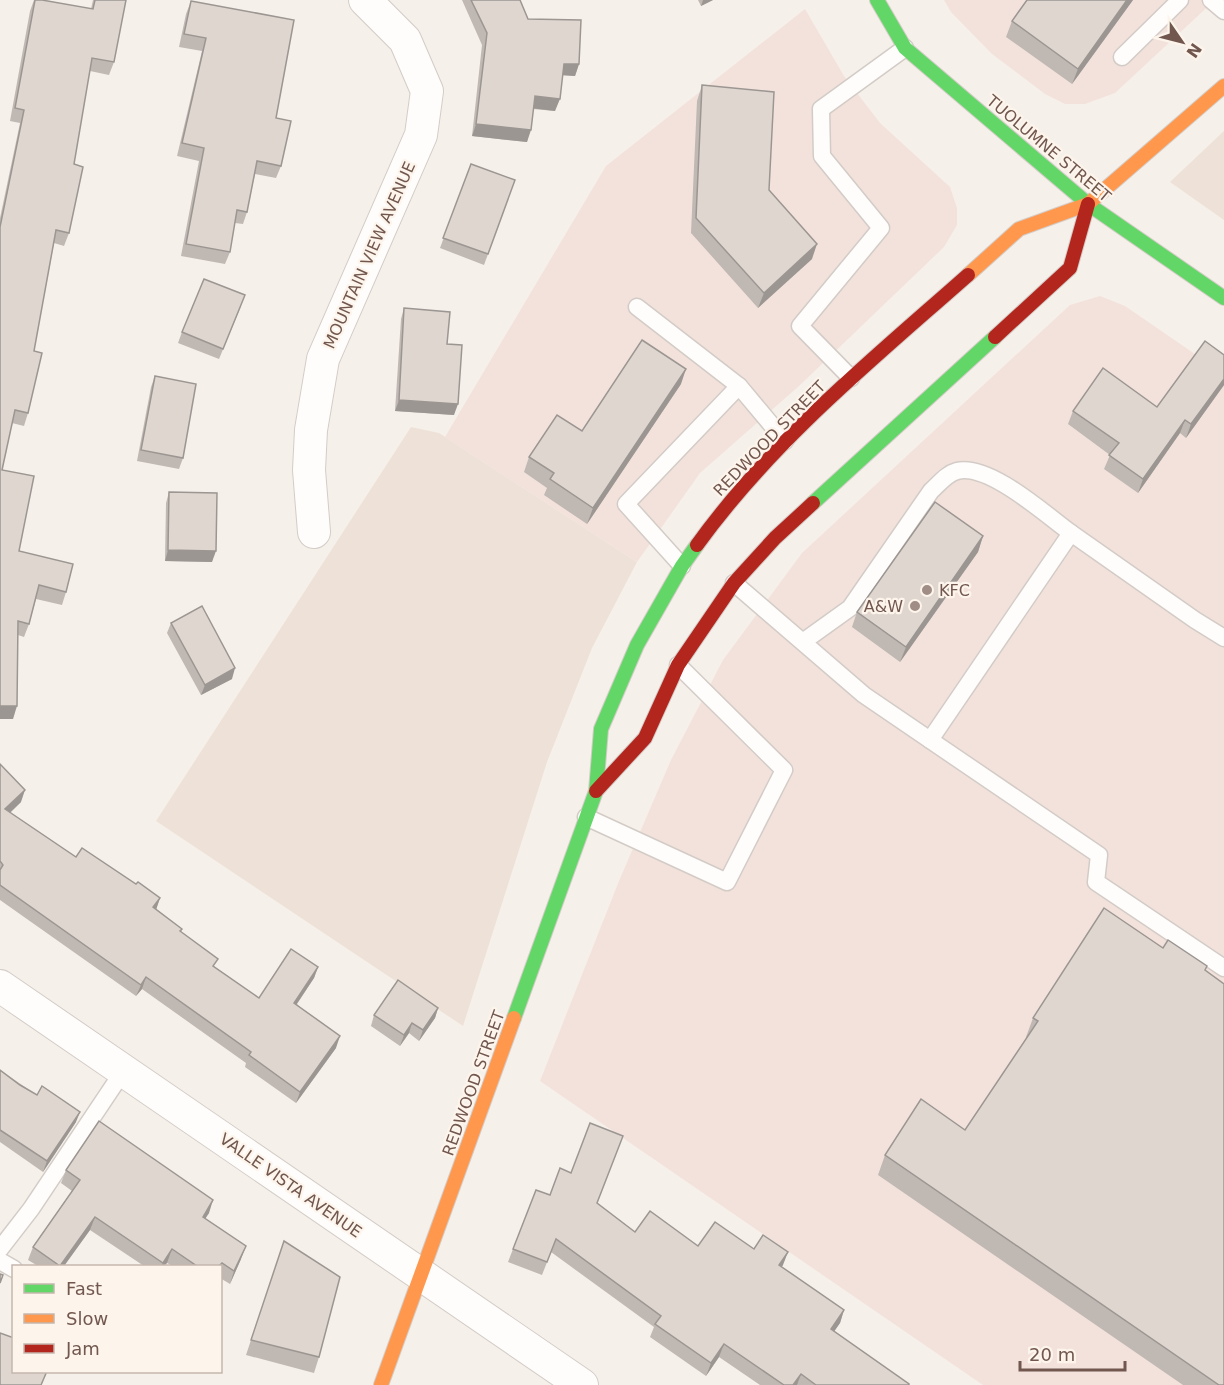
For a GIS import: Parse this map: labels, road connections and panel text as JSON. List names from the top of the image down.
{
  "streets": {
    "main road": ["TUOLUMNE STREET", "REDWOOD STREET"],
    "street": ["MOUNTAIN VIEW AVENUE", "VALLE VISTA AVENUE"]
  },
  "crossings": [
    ["TUOLUMNE STREET", "REDWOOD STREET"],
    ["REDWOOD STREET", "VALLE VISTA AVENUE"]
  ],
  "places": ["KFC", "A&W"],
  "legend": ["Fast", "Slow", "Jam"],
  "scale_bar": "20 m",
  "north": "bottom right"
}
